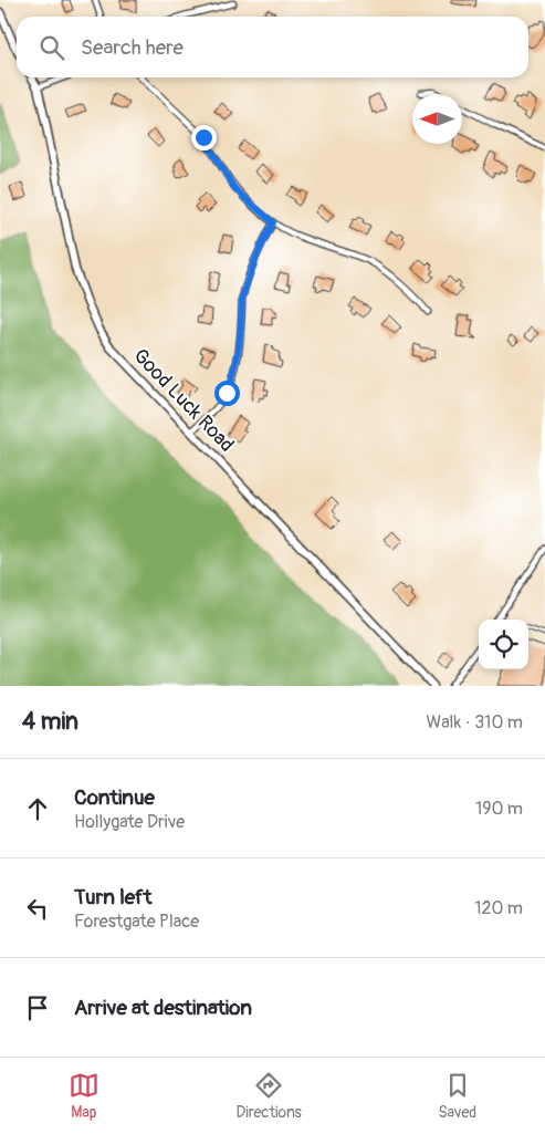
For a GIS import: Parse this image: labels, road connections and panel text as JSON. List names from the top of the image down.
{
  "streets": {
    "street": ["Good Luck Road"]
  },
  "north": "left",
  "page": {
    "search": "Search here",
    "heading": ["4 min", "Walk · 310 m"],
    "list": [
      ["Continue", "Hollygate Drive", "190 m"],
      ["Turn left", "Forestgate Place", "120 m"],
      "Arrive at destination"
    ],
    "nav": ["Map", "Directions", "Saved"]
  }
}
